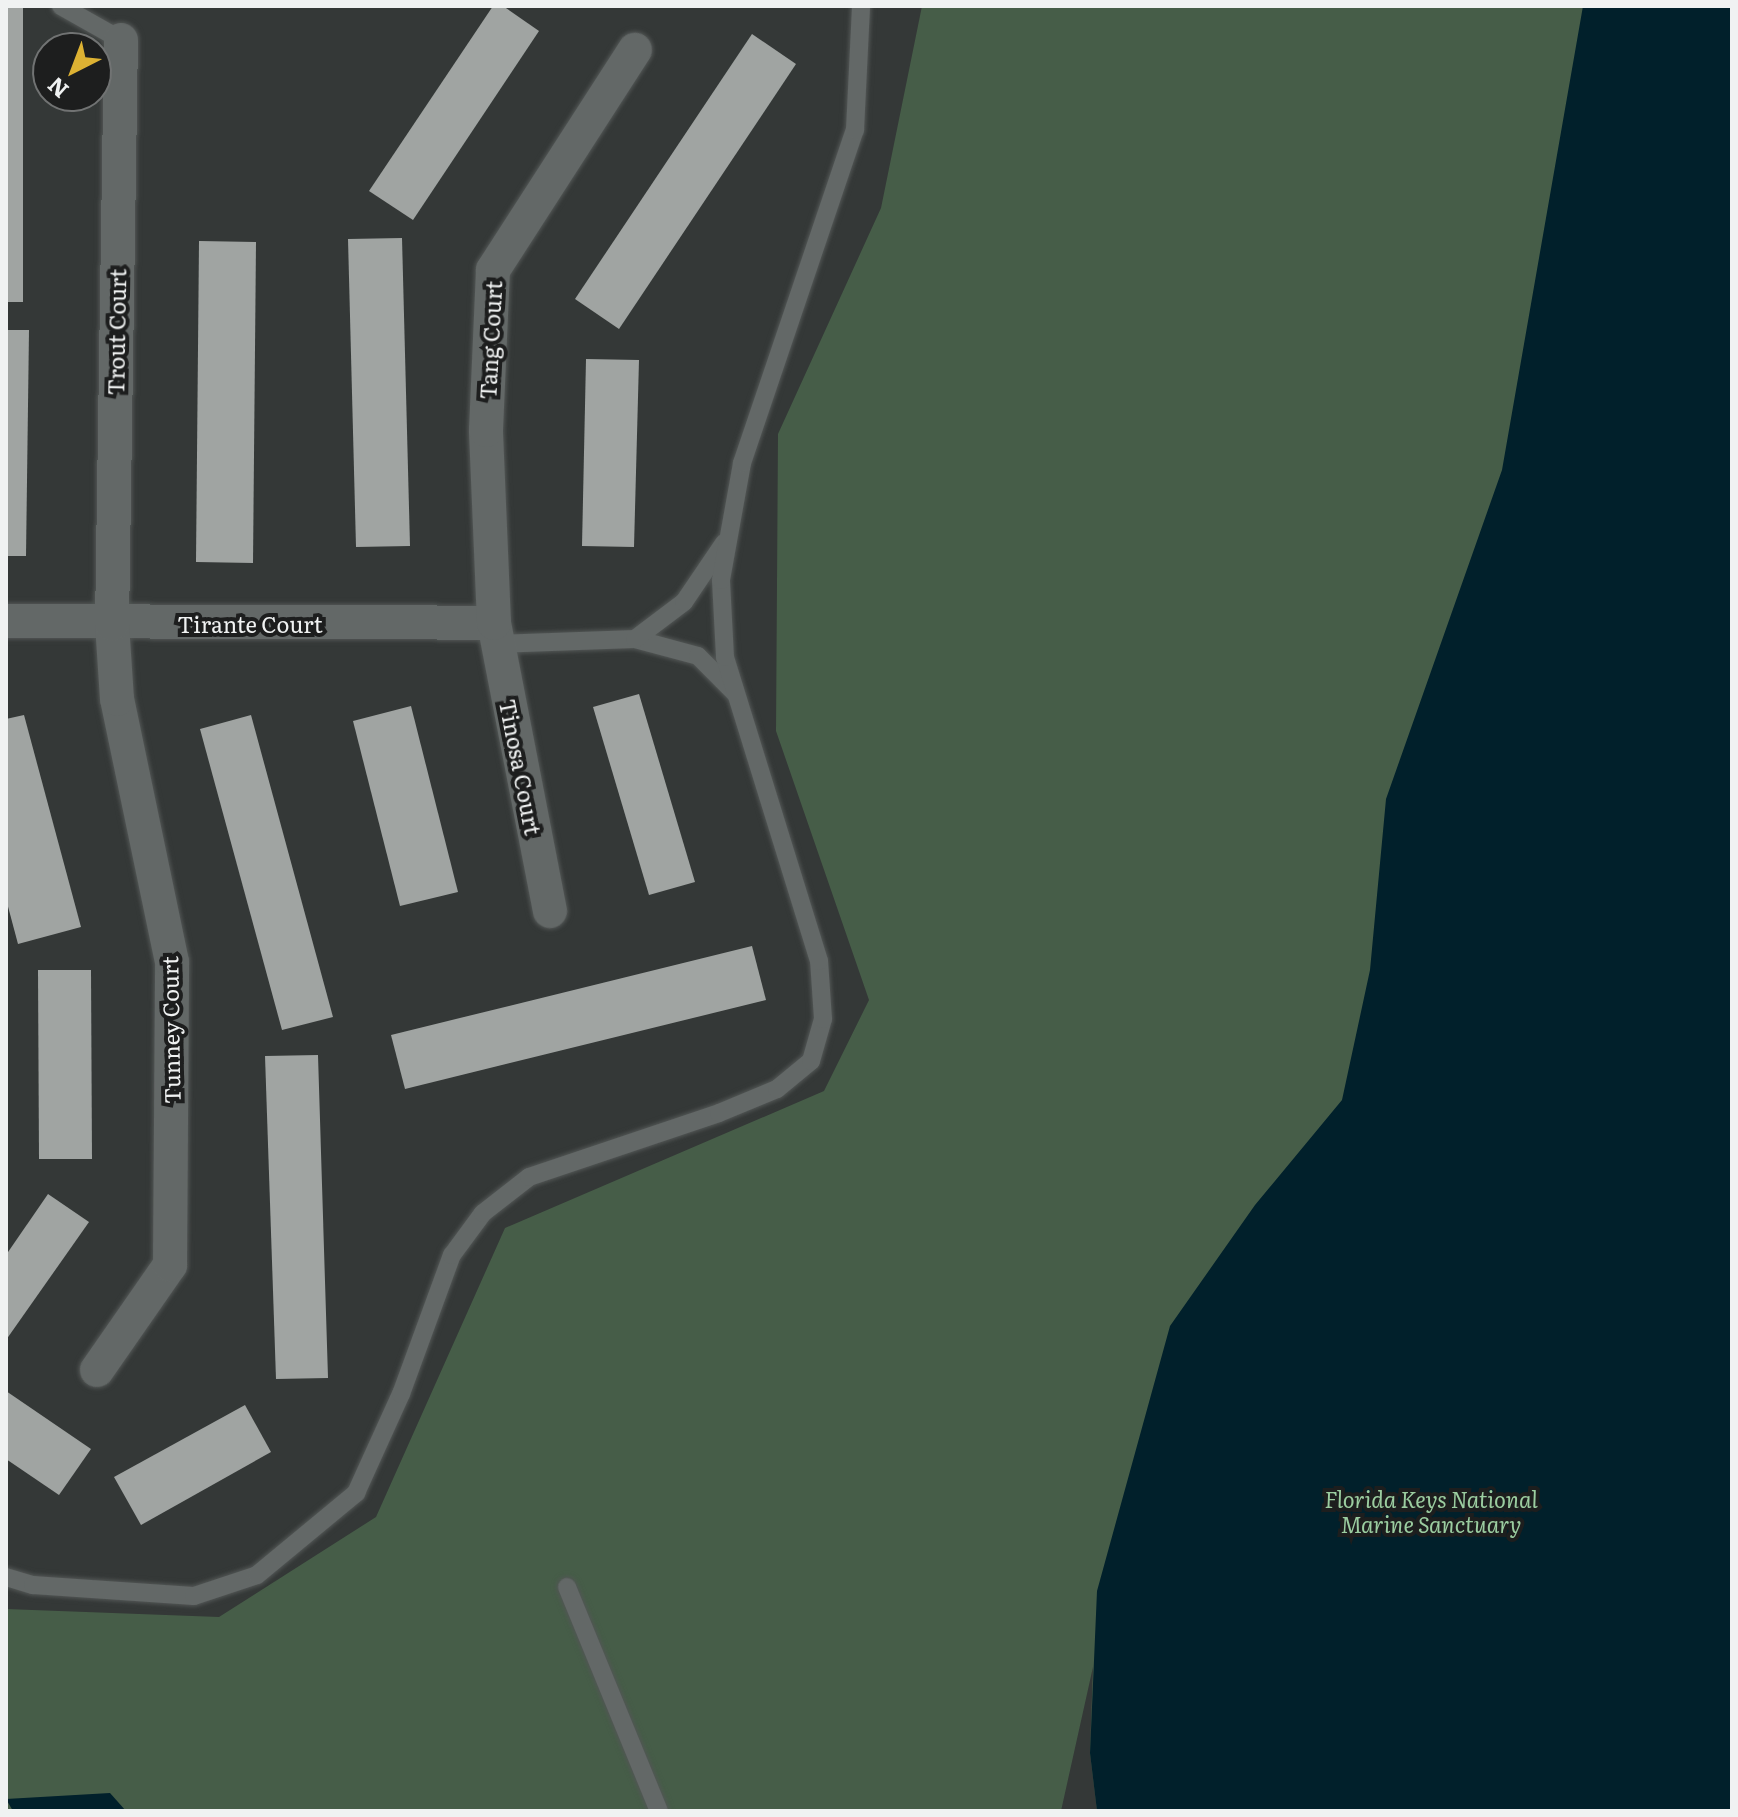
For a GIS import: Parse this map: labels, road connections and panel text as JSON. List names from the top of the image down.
{
  "streets": {
    "street": [
      "Trout Court",
      "Tang Court",
      "Tirante Court",
      "Tinosa Court",
      "Tunney Court"
    ]
  },
  "crossings": [
    ["Trout Court", "Tirante Court"],
    ["Trout Court", "Tunney Court"],
    ["Tang Court", "Tirante Court"],
    ["Tang Court", "Tinosa Court"],
    ["Tirante Court", "Tinosa Court"],
    ["Tirante Court", "Tunney Court"]
  ],
  "parks": ["Florida Keys National Marine Sanctuary"],
  "north": "bottom left"
}
